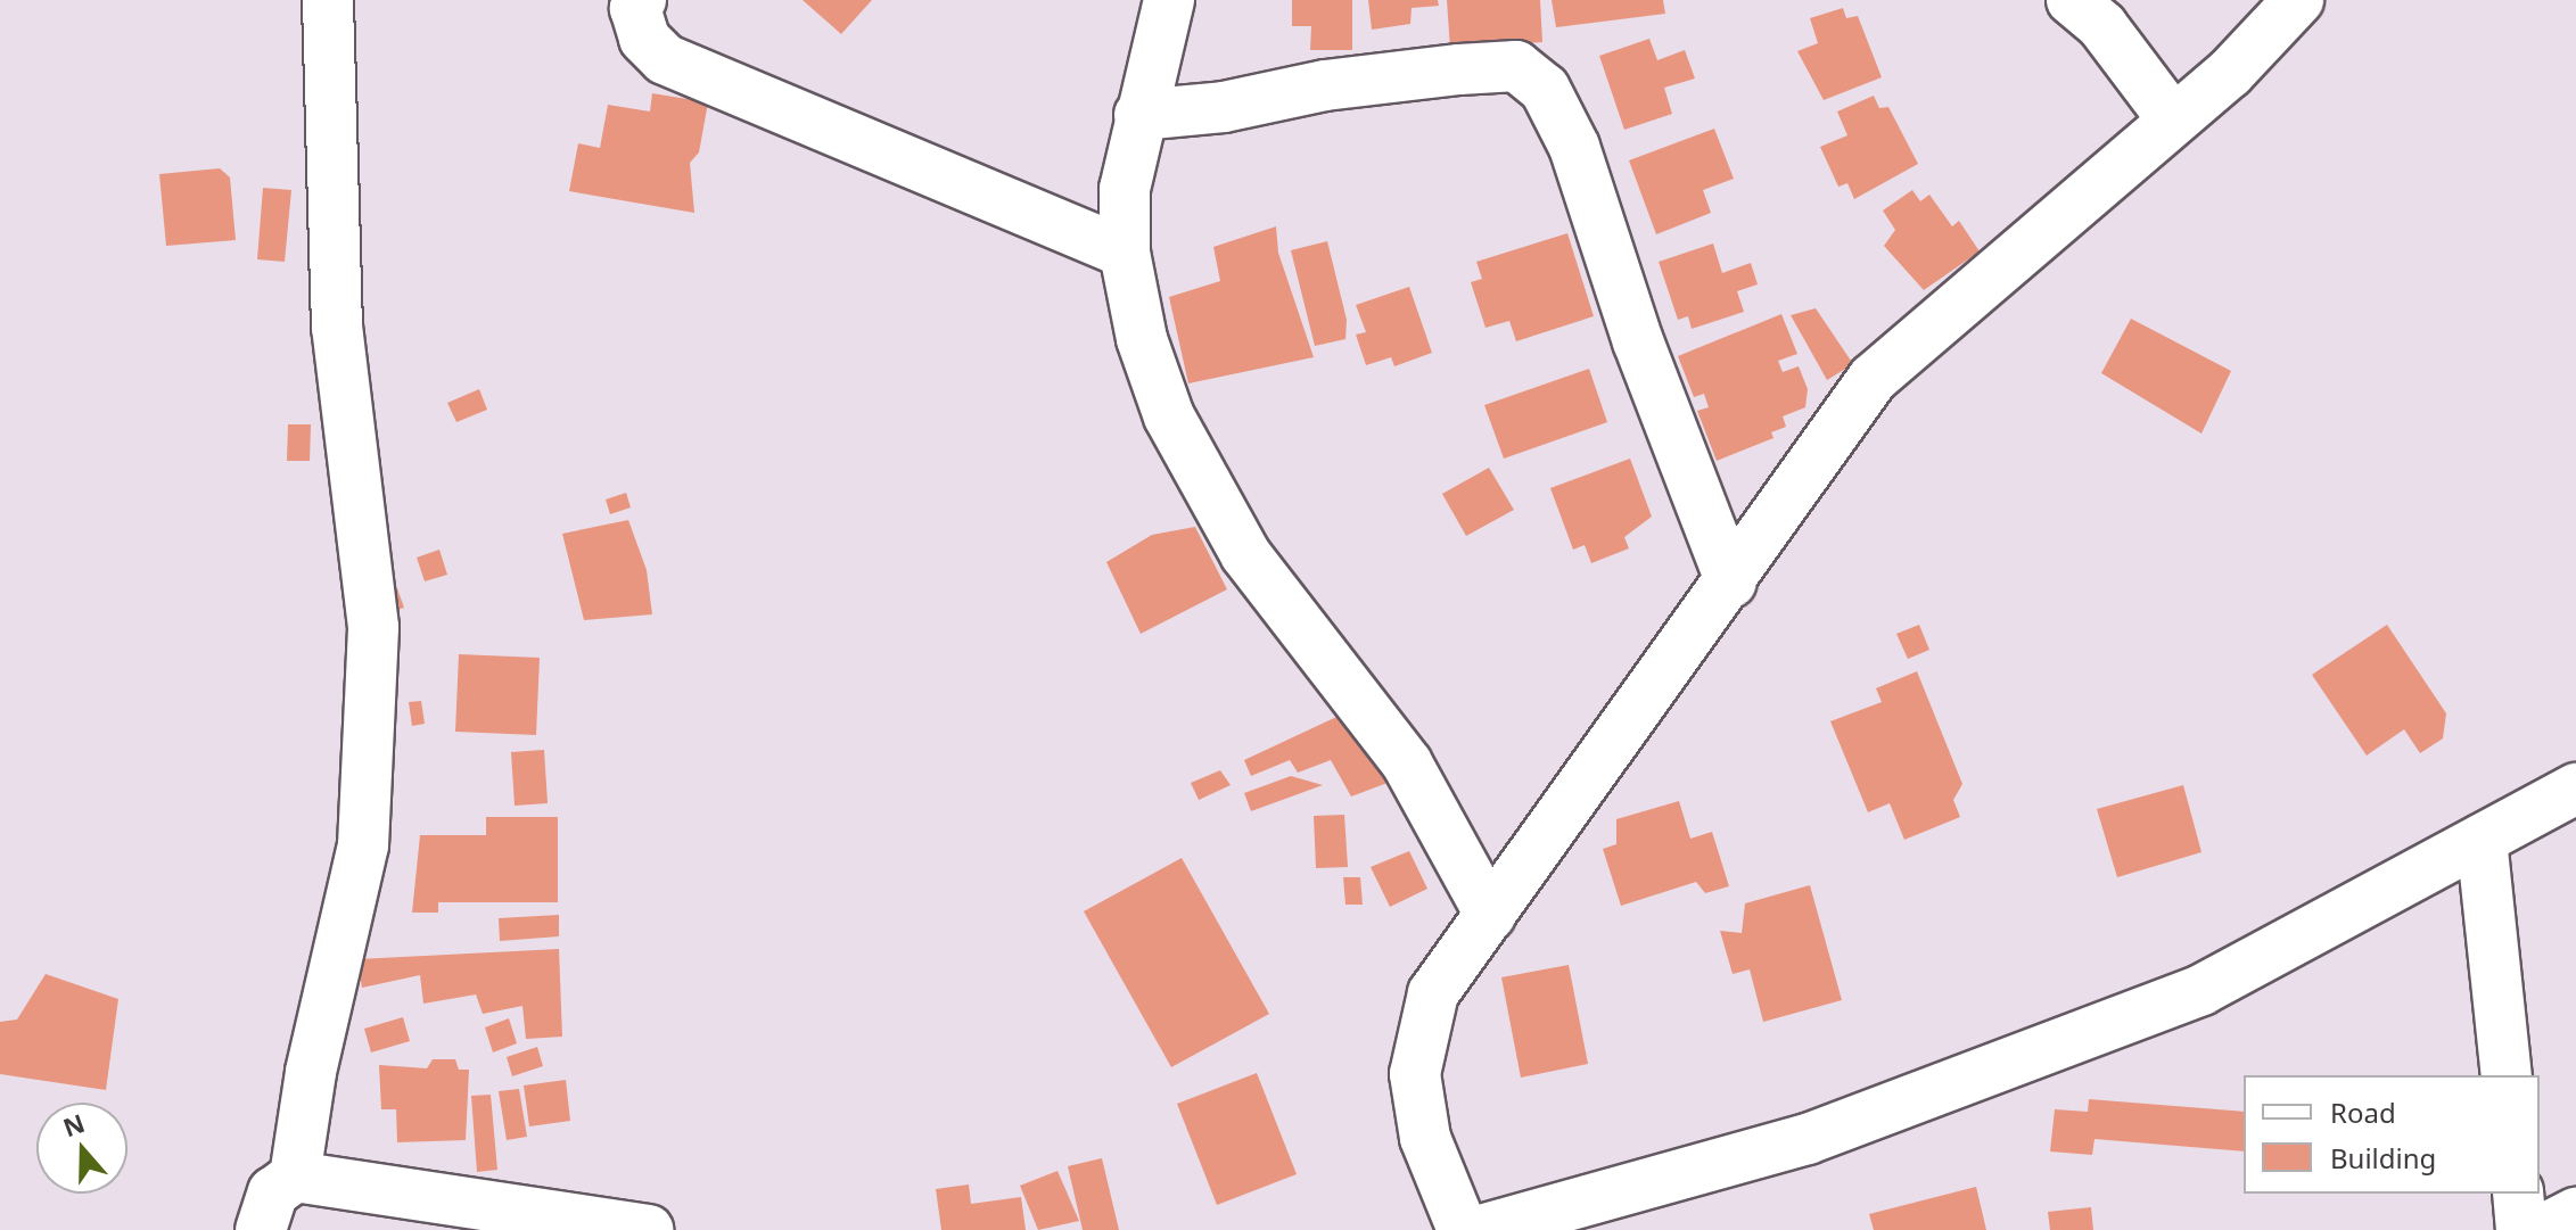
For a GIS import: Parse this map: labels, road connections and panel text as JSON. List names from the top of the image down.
{
  "legend": ["Road", "Building"],
  "north": "top"
}
